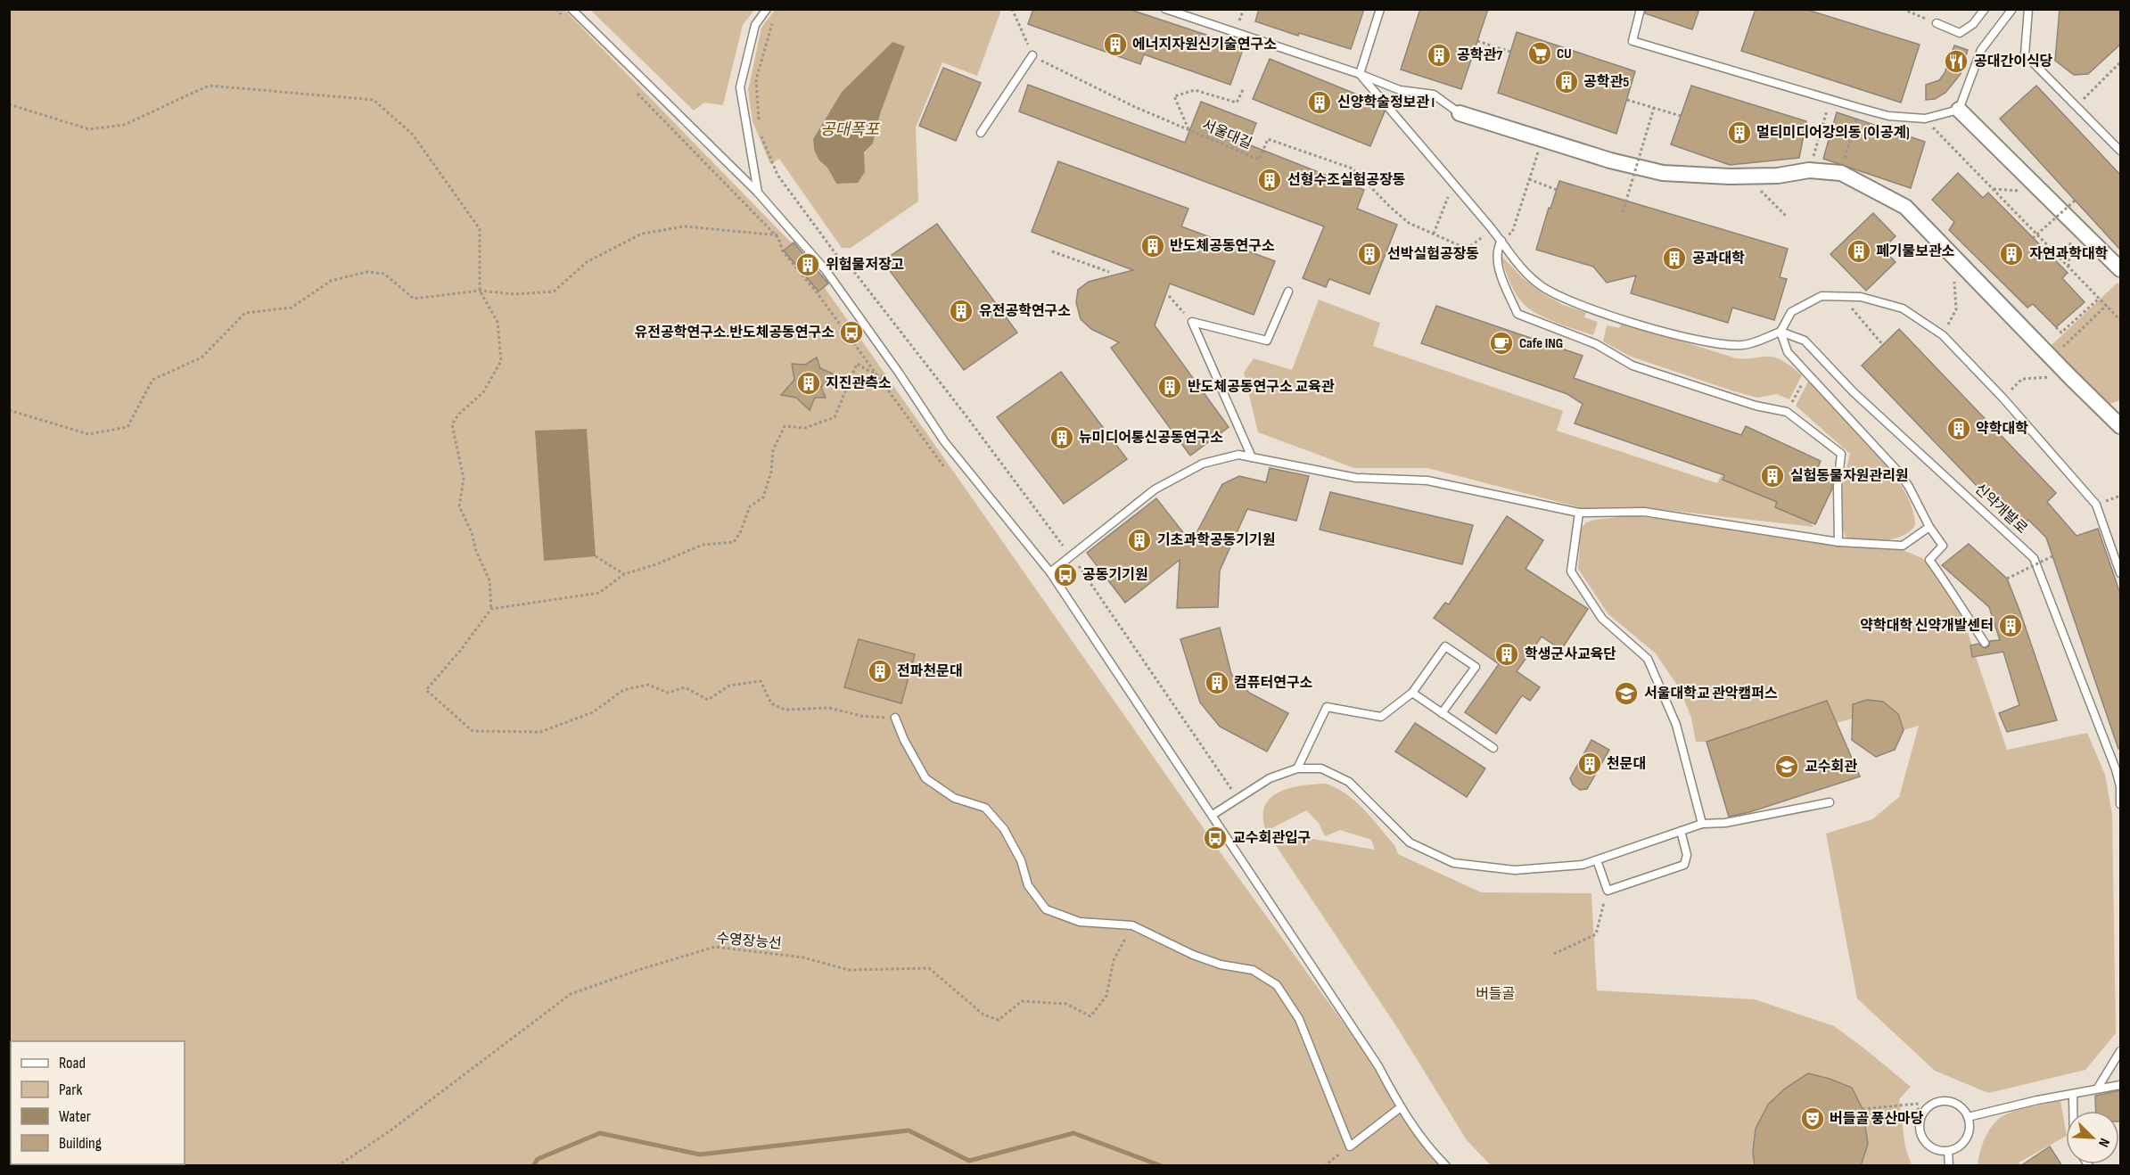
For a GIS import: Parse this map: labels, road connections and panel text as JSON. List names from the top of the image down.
{
  "streets": {
    "lane": ["신약개발로"],
    "path": ["서울대길", "수영장능선"]
  },
  "water": ["공대폭포"],
  "parks": ["버들골"],
  "places": {
    "building": [
      "에너지자원신기술연구소",
      "공학관7",
      "공학관5",
      "신양학술정보관 I",
      "멀티미디어강의동 (이공계)",
      "선형수조실험공장동",
      "반도체공동연구소",
      "폐기물보관소",
      "선박실험공장동",
      "자연과학대학",
      "공과대학",
      "위험물저장고",
      "유전공학연구소",
      "지진관측소",
      "반도체공동연구소 교육관",
      "약학대학",
      "뉴미디어통신공동연구소",
      "실험동물자원관리원",
      "기초과학공동기기원",
      "약학대학 신약개발센터",
      "학생군사교육단",
      "전파천문대",
      "컴퓨터연구소",
      "천문대"
    ],
    "supermarket": ["CU"],
    "restaurant": ["공대간이식당"],
    "bus stop": ["유전공학연구소.반도체공동연구소", "공동기기원", "교수회관입구"],
    "cafe": ["Cafe ING"],
    "school or university": ["서울대학교 관악캠퍼스", "교수회관"],
    "theatre": ["버들골 풍산마당"]
  },
  "legend": [
    "Road",
    "Park",
    "Water",
    "Building"
  ],
  "north": "bottom right"
}
